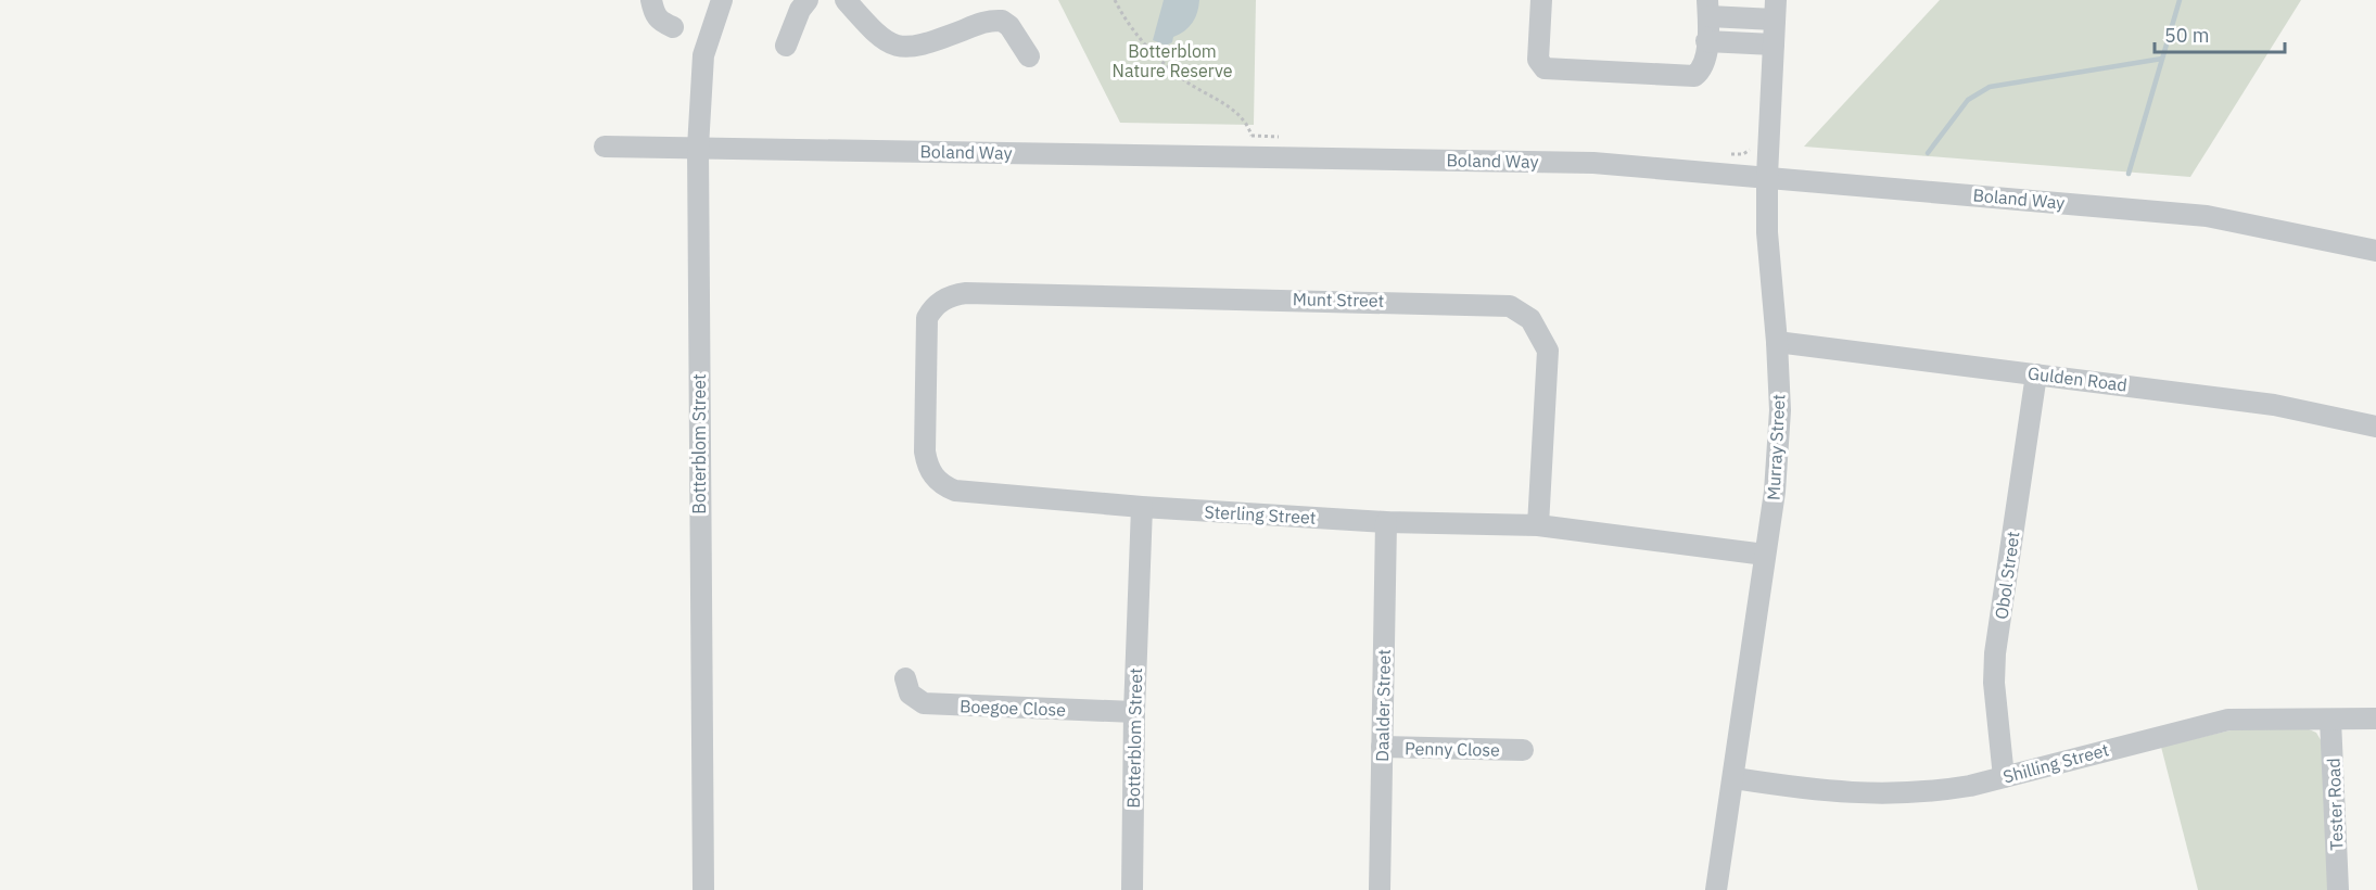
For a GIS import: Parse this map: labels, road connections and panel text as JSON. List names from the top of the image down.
{
  "streets": {
    "street": [
      "Boland Way",
      "Munt Street",
      "Gulden Road",
      "Botterblom Street",
      "Murray Street",
      "Sterling Street",
      "Obol Street",
      "Daalder Street",
      "Boegoe Close",
      "Penny Close",
      "Shilling Street",
      "Tester Road"
    ]
  },
  "crossings": [
    ["Boland Way", "Botterblom Street"],
    ["Boland Way", "Murray Street"],
    ["Munt Street", "Sterling Street"],
    ["Gulden Road", "Murray Street"],
    ["Gulden Road", "Obol Street"],
    ["Botterblom Street", "Sterling Street"],
    ["Botterblom Street", "Boegoe Close"],
    ["Murray Street", "Sterling Street"],
    ["Murray Street", "Shilling Street"],
    ["Sterling Street", "Daalder Street"],
    ["Obol Street", "Shilling Street"],
    ["Daalder Street", "Penny Close"],
    ["Shilling Street", "Tester Road"]
  ],
  "parks": ["Botterblom Nature Reserve"],
  "scale_bar": "50 m"
}
